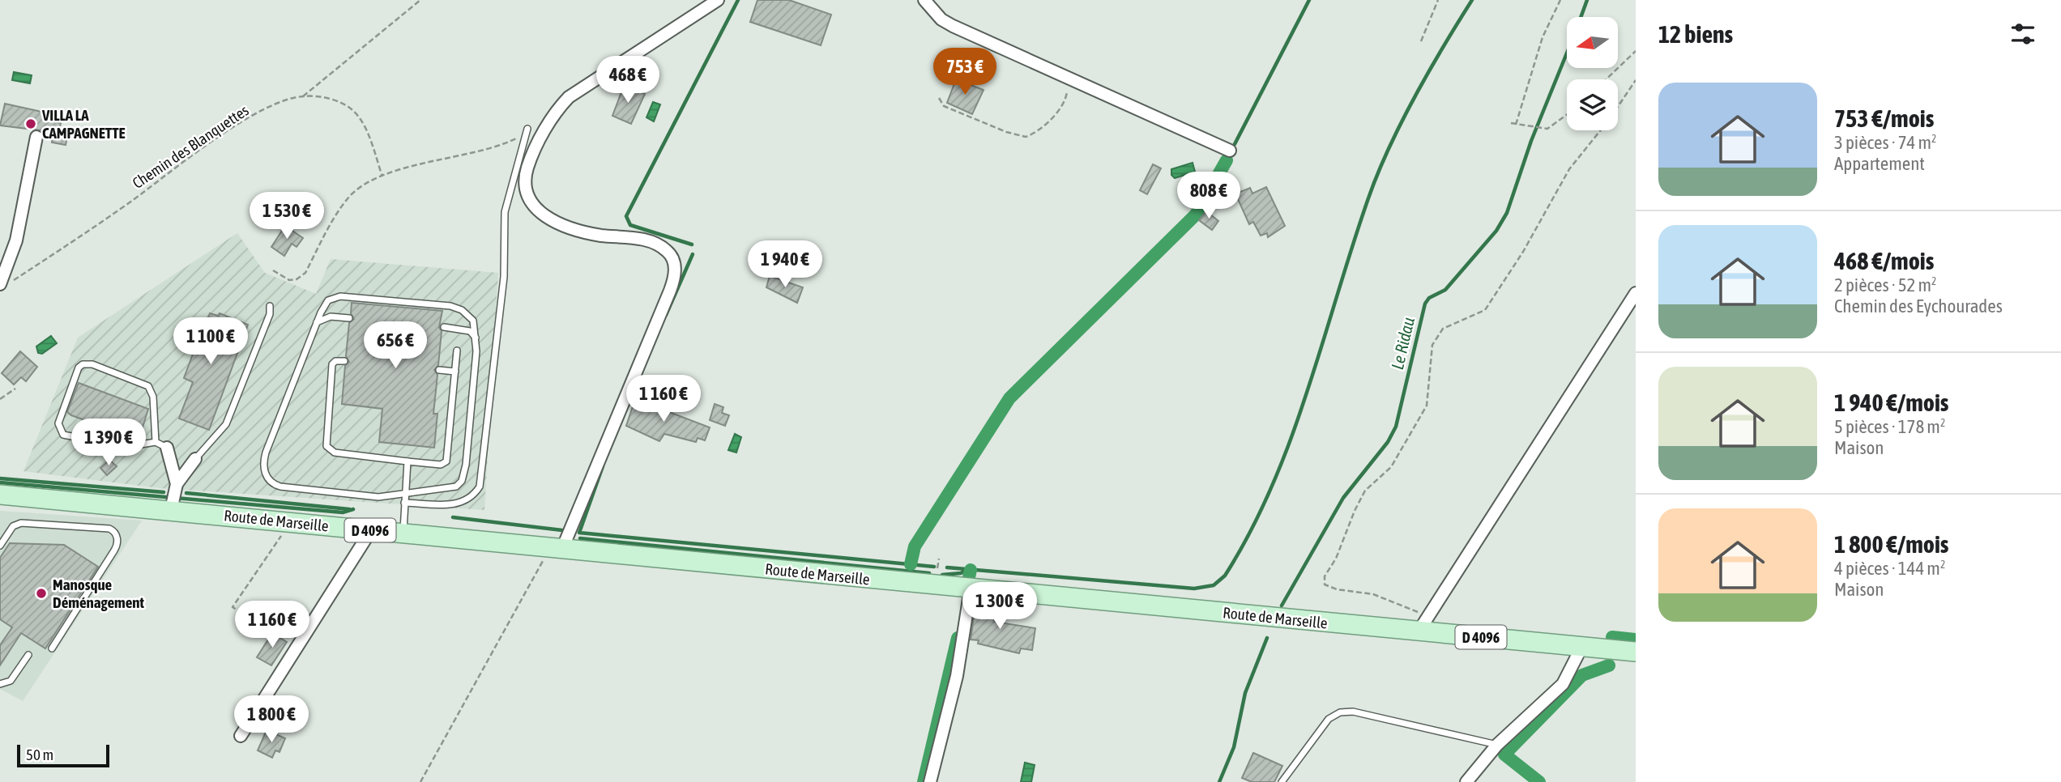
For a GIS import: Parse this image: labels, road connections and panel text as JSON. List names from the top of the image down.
{
  "streets": {
    "main road": ["Route de Marseille", "D 4096"],
    "path": ["Chemin des Blanquettes"]
  },
  "water": ["Le Ridau"],
  "places": ["VILLA LA CAMPAGNETTE", "Manosque Déménagement"],
  "scale_bar": "50 m",
  "north": "left",
  "page": {
    "heading": "12 biens",
    "price": [
      "753 €",
      "468 €",
      "808 €",
      "1 530 €",
      "1 940 €",
      "1 100 €",
      "656 €",
      "1 160 €",
      "1 390 €",
      "1 300 €",
      "1 160 €",
      "1 800 €"
    ],
    "list": [
      {
        "name": "753 €/mois",
        "note": "3 pièces · 74 m² · Appartement"
      },
      {
        "name": "468 €/mois",
        "note": "2 pièces · 52 m² · Chemin des Eychourades"
      },
      {
        "name": "1 940 €/mois",
        "note": "5 pièces · 178 m² · Maison"
      },
      {
        "name": "1 800 €/mois",
        "note": "4 pièces · 144 m² · Maison"
      }
    ],
    "scale": "50 m"
  }
}
